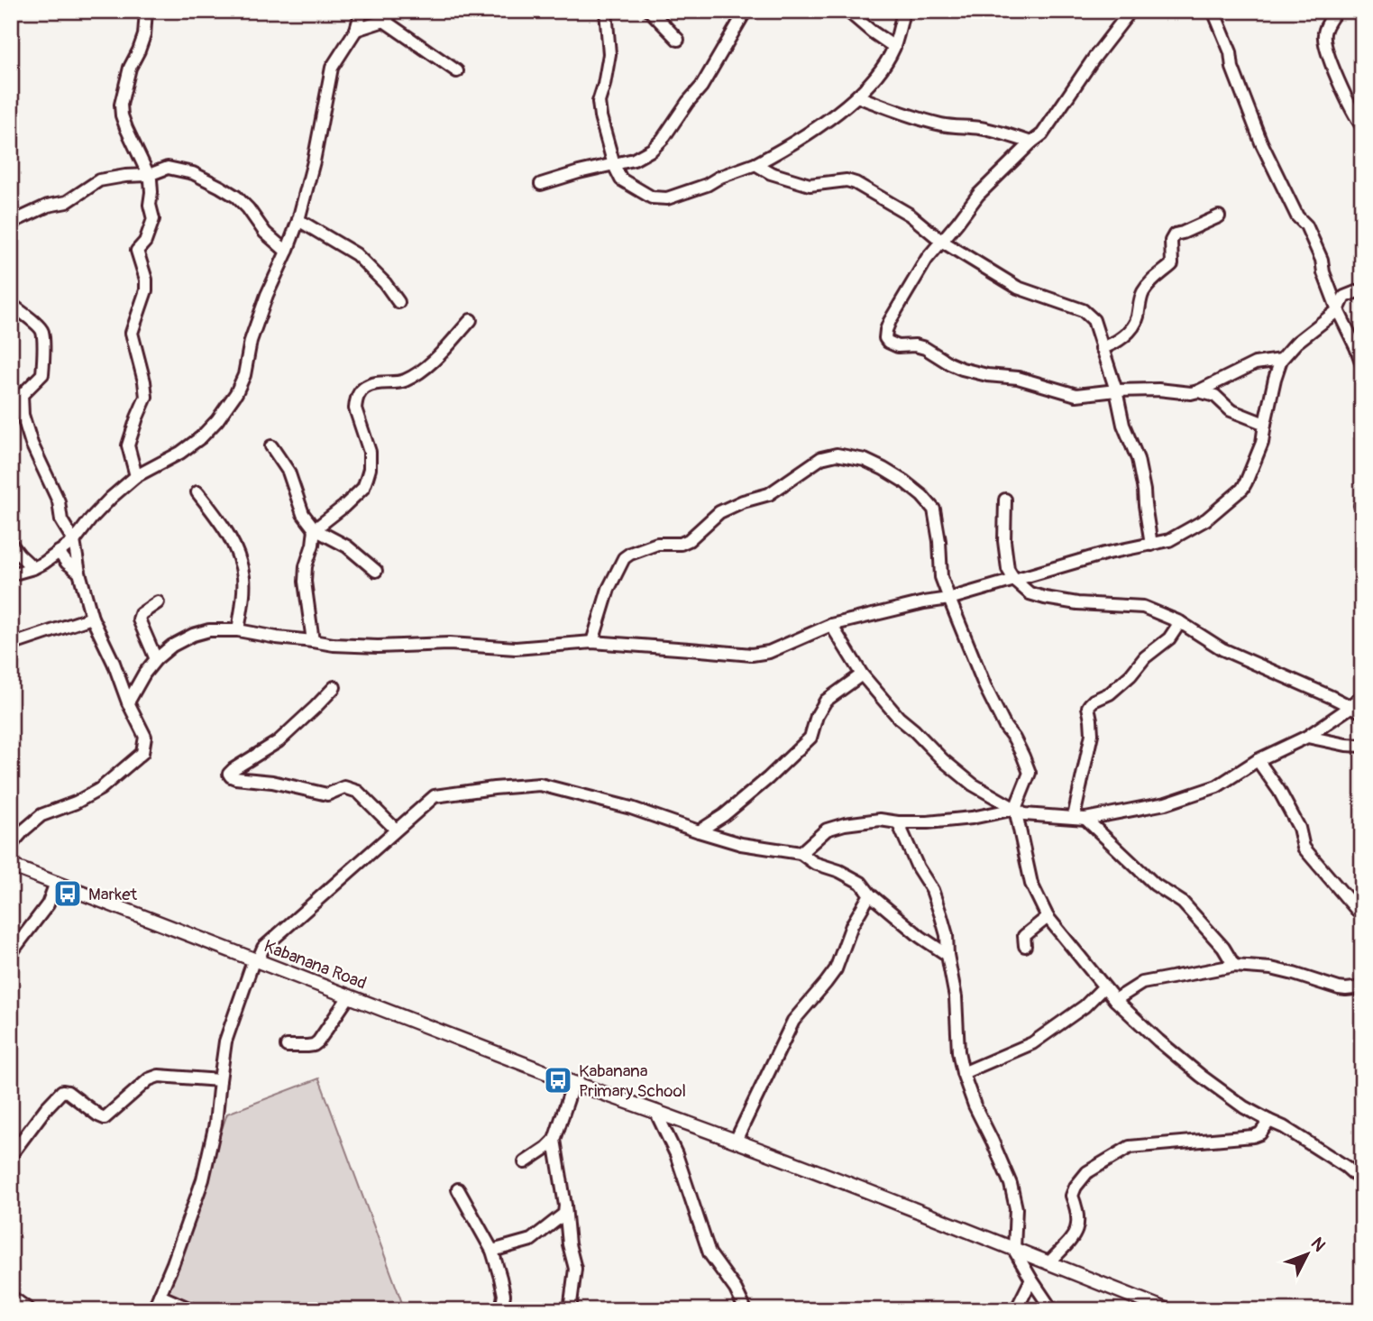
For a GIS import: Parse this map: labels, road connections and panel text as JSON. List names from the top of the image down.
{
  "streets": {
    "street": ["Kabanana Road"]
  },
  "places": {
    "bus stop": ["Market", "Kabanana Primary School"]
  },
  "north": "top right"
}
